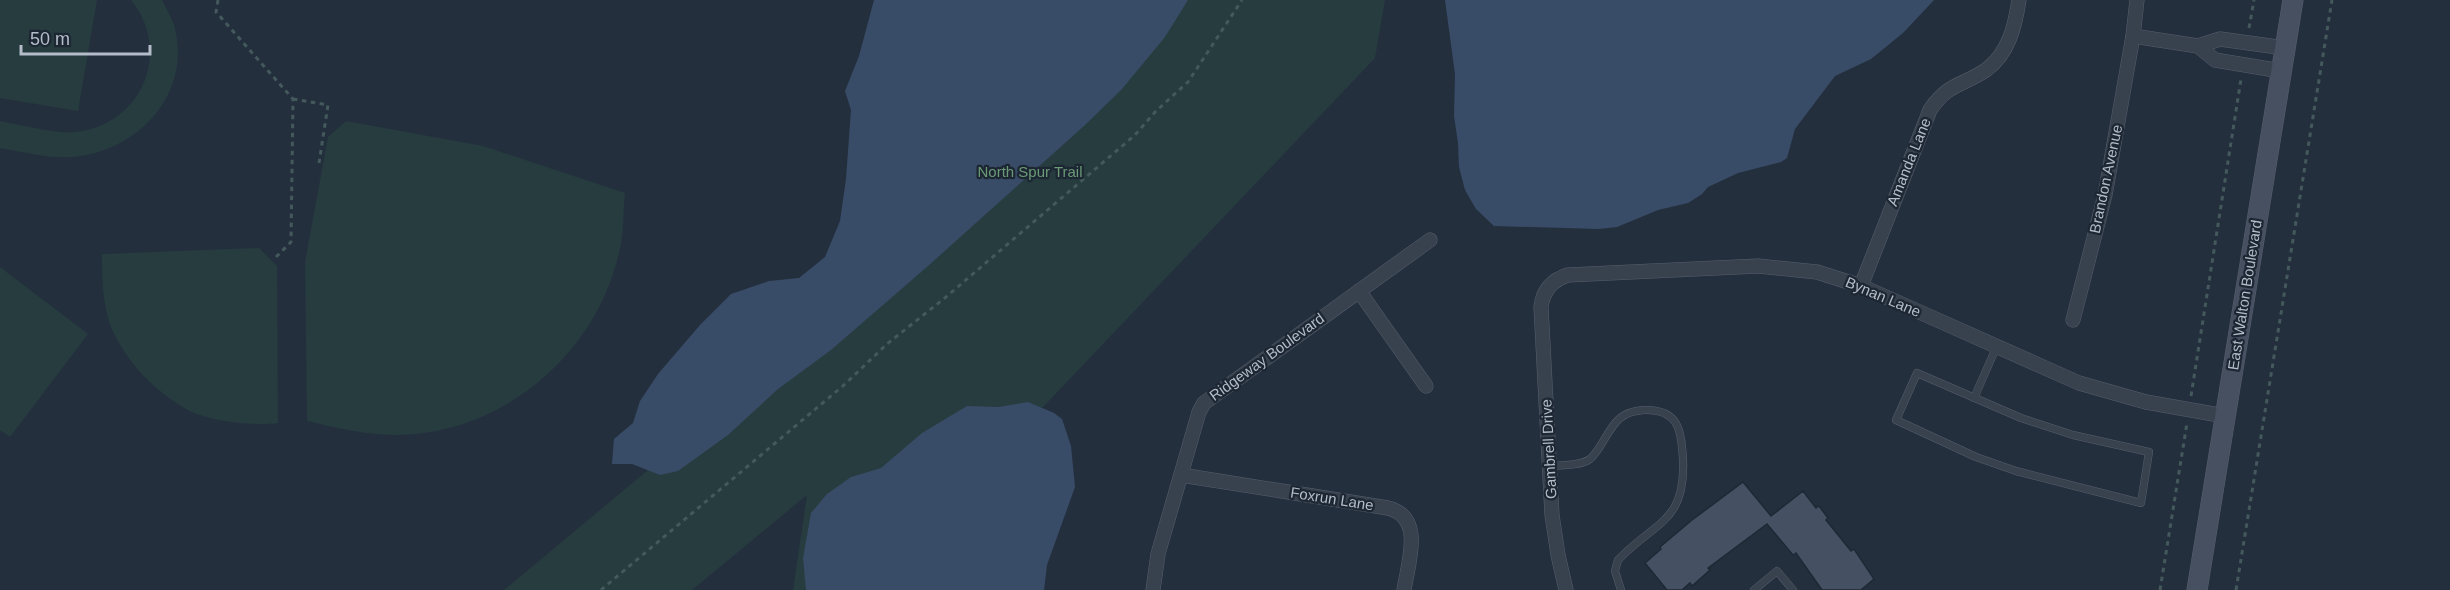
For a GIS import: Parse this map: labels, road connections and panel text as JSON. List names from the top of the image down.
{
  "streets": {
    "main road": ["East Walton Boulevard"],
    "street": [
      "Amanda Lane",
      "Brandon Avenue",
      "Bynan Lane",
      "Ridgeway Boulevard",
      "Gambrell Drive",
      "Foxrun Lane"
    ]
  },
  "crossings": [
    ["Amanda Lane", "Bynan Lane"],
    ["East Walton Boulevard", "Bynan Lane"],
    ["Bynan Lane", "Gambrell Drive"],
    ["Ridgeway Boulevard", "Foxrun Lane"]
  ],
  "parks": ["North Spur Trail"],
  "scale_bar": "50 m"
}
